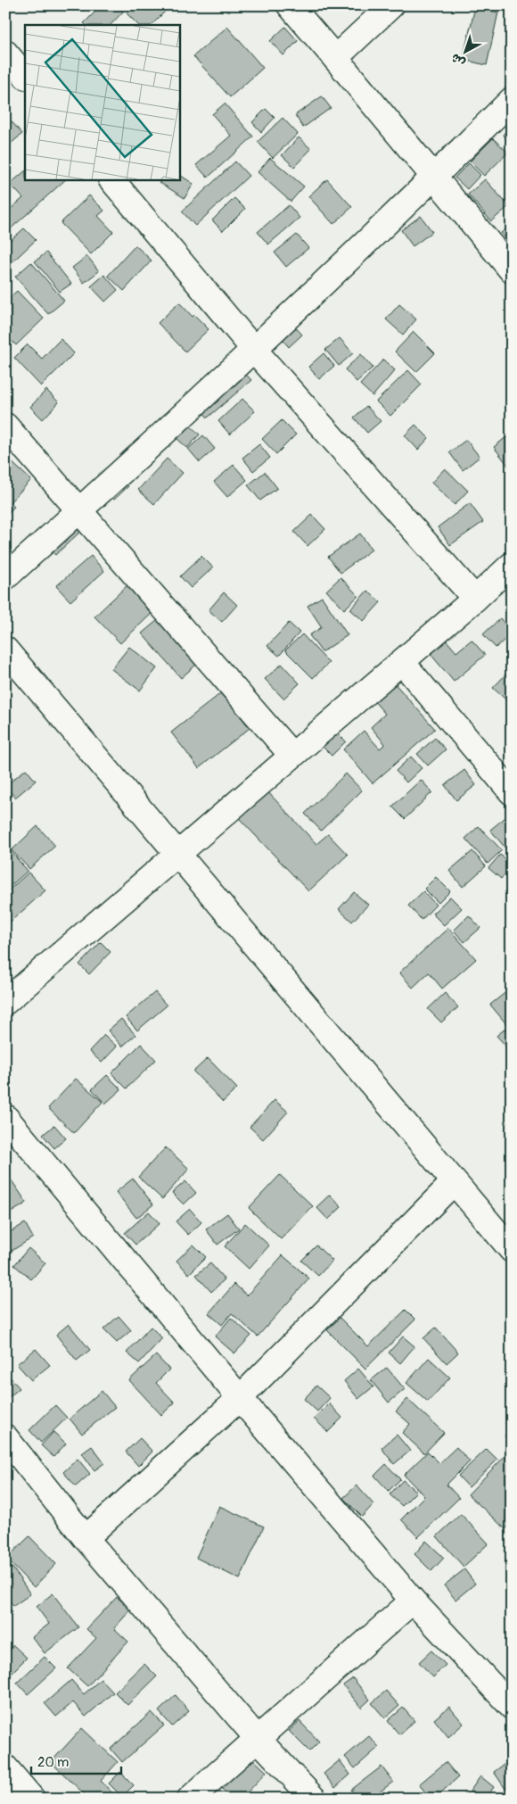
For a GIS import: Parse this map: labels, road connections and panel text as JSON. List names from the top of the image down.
{
  "scale_bar": "20 m",
  "north": "bottom left"
}
